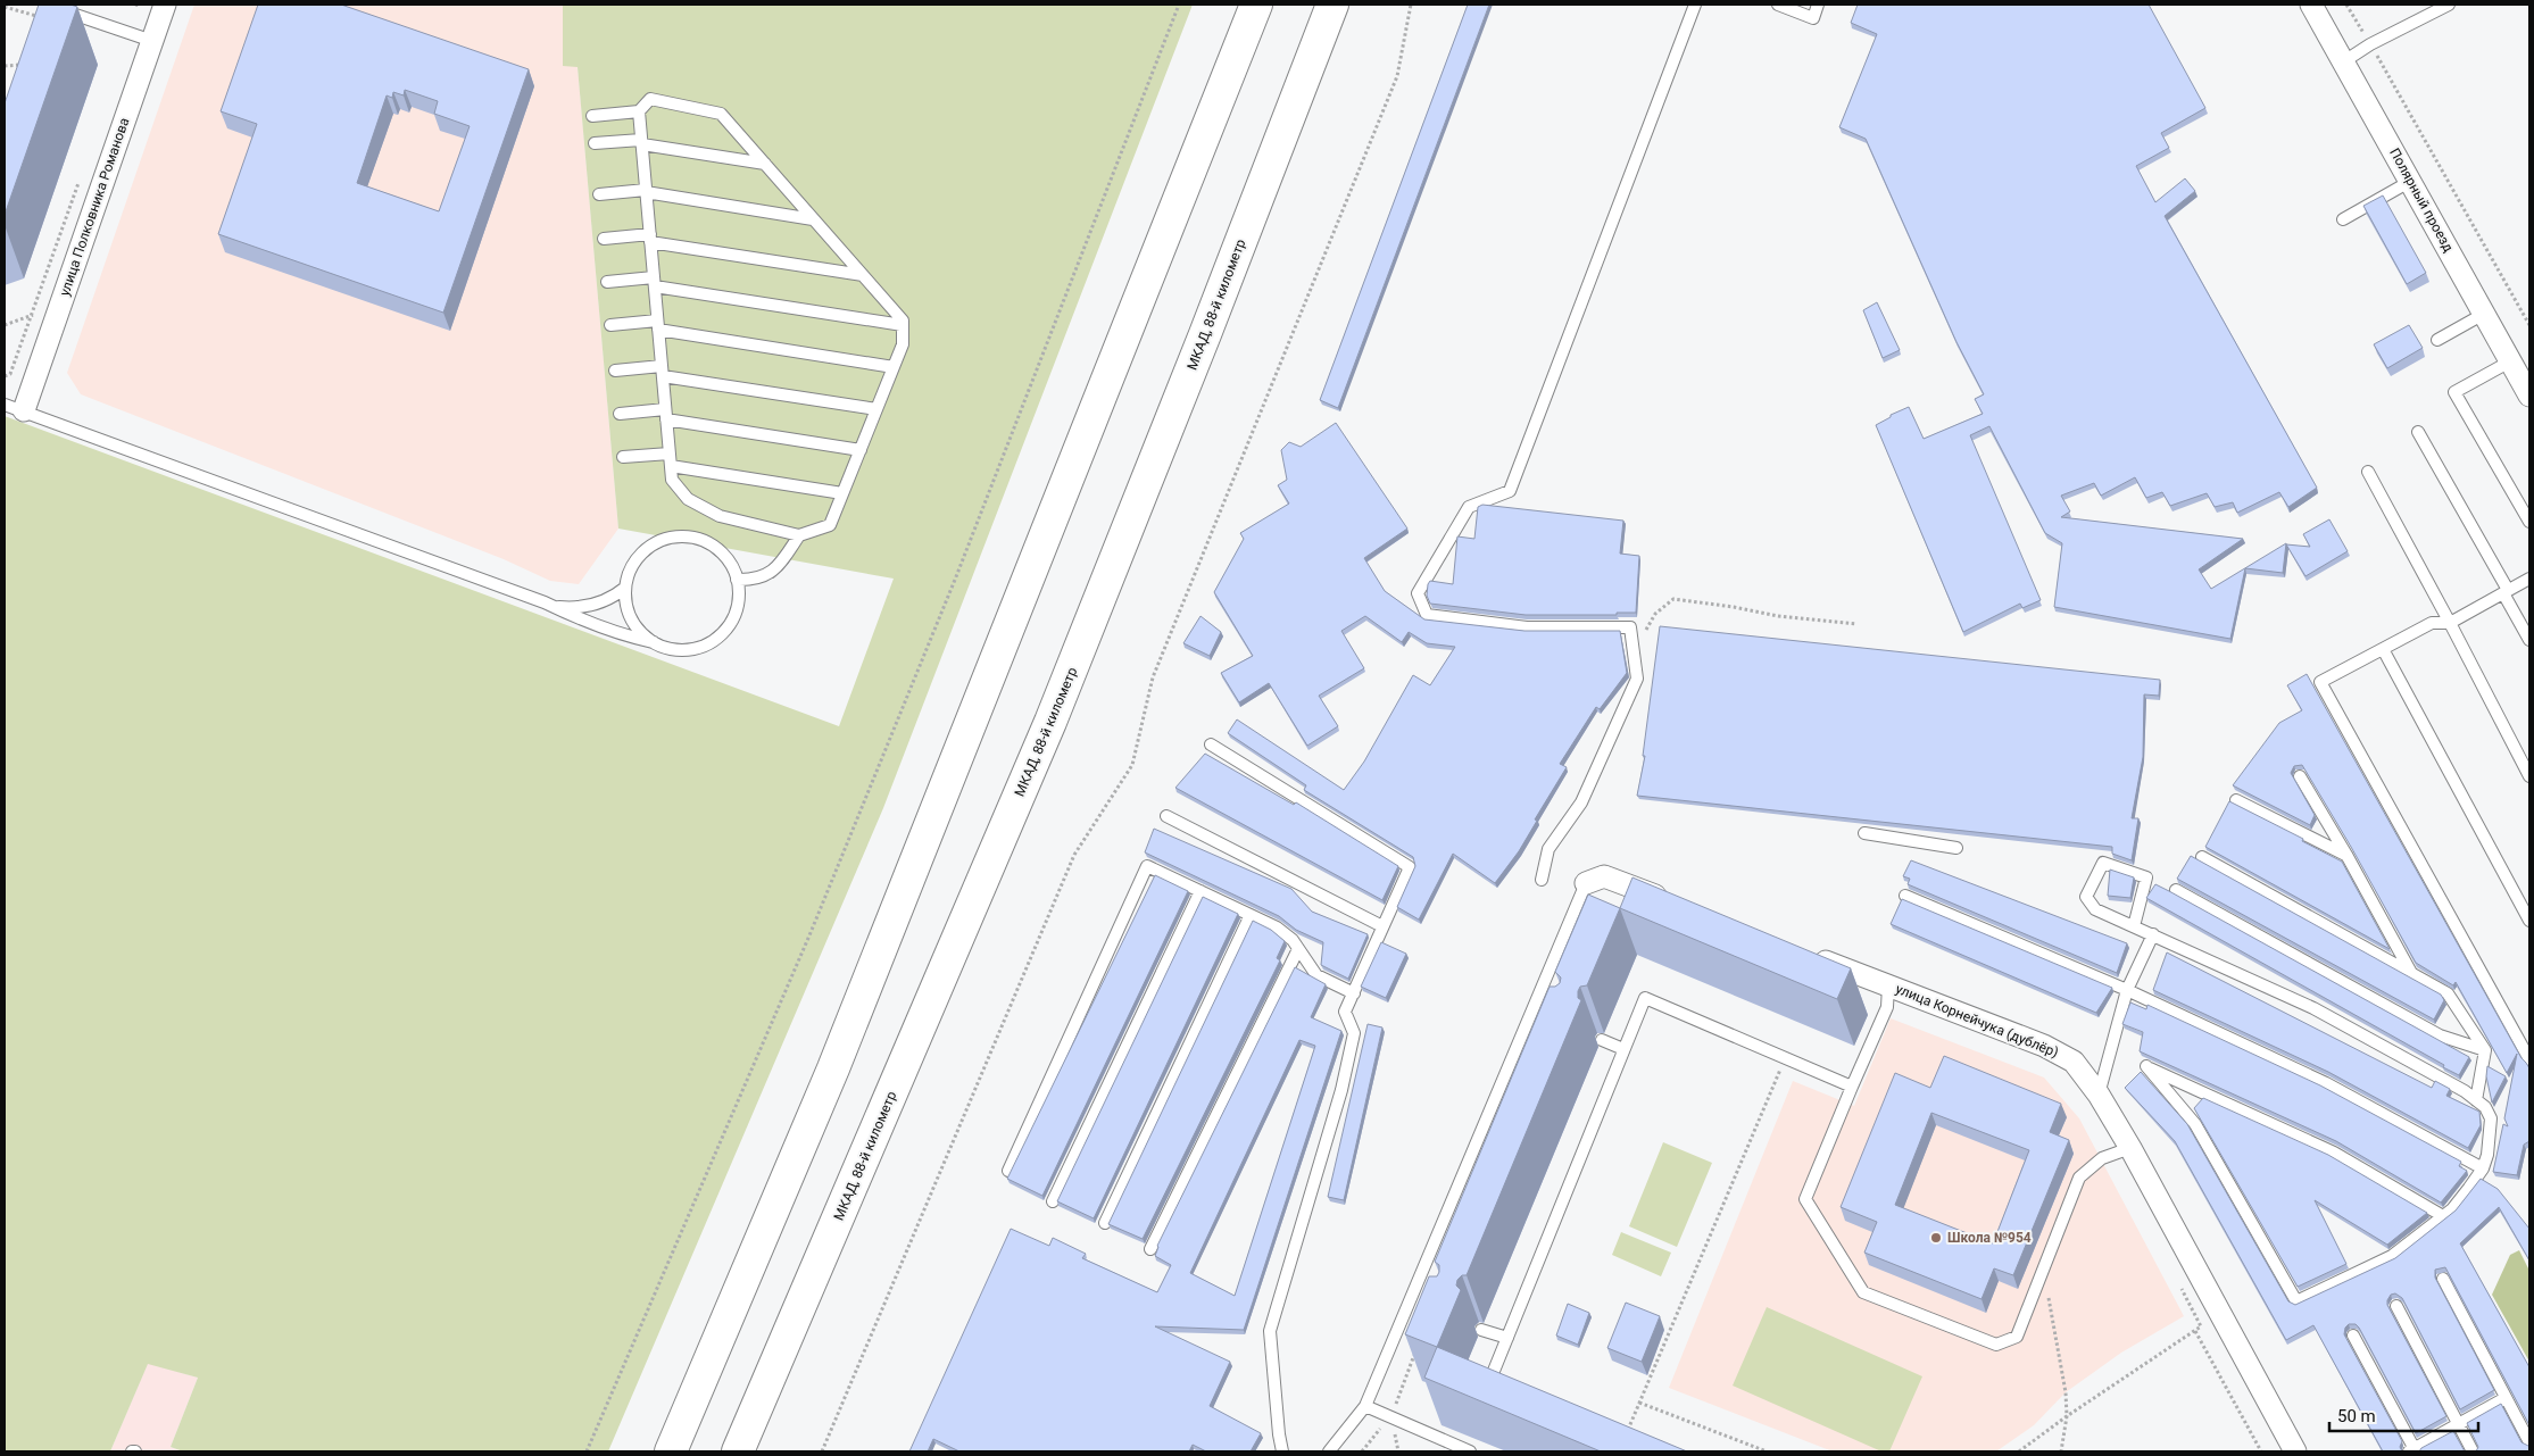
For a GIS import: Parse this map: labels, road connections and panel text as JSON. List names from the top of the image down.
{
  "streets": {
    "highway": ["МКАД, 88-й километр"],
    "street": ["Полярный проезд", "улица Полковника Романова", "улица Корнейчука (дублёр)"]
  },
  "places": ["Школа №954"],
  "scale_bar": "50 m"
}
